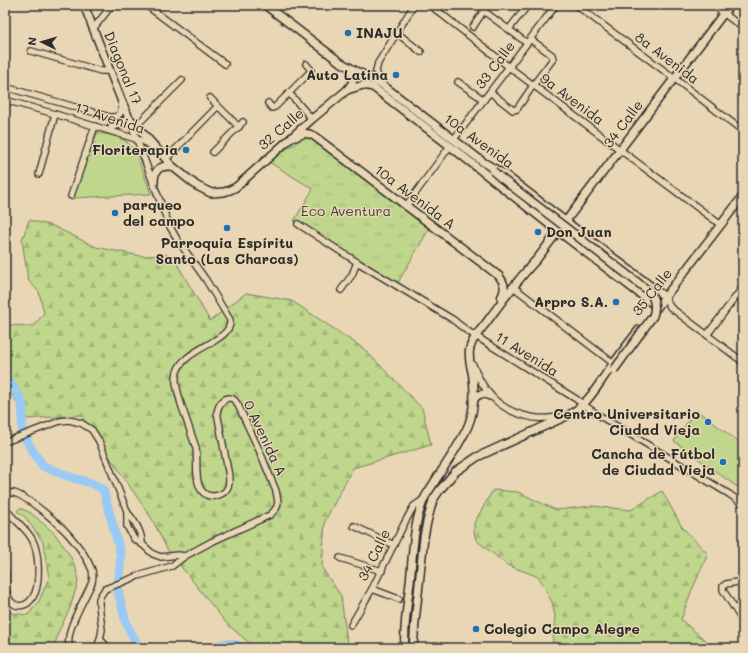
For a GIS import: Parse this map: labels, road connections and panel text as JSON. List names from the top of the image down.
{
  "streets": {
    "main road": [
      "Diagonal 17",
      "17 Avenida",
      "34 Calle",
      "32 Calle",
      "10a Avenida",
      "10a Avenida A",
      "35 Calle"
    ],
    "street": [
      "8a Avenida",
      "33 Calle",
      "9a Avenida",
      "11 Avenida",
      "0 Avenida A"
    ]
  },
  "crossings": [
    ["8a Avenida", "34 Calle"],
    ["33 Calle", "9a Avenida"],
    ["33 Calle", "10a Avenida"],
    ["33 Calle", "10a Avenida A"],
    ["Diagonal 17", "17 Avenida"],
    ["Diagonal 17", "0 Avenida A"],
    ["9a Avenida", "34 Calle"],
    ["9a Avenida", "35 Calle"],
    ["17 Avenida", "32 Calle"],
    ["17 Avenida", "0 Avenida A"],
    ["34 Calle", "10a Avenida"],
    ["34 Calle", "10a Avenida A"],
    ["34 Calle", "11 Avenida"],
    ["32 Calle", "10a Avenida"],
    ["32 Calle", "10a Avenida A"],
    ["10a Avenida", "35 Calle"]
  ],
  "parks": ["Eco Aventura"],
  "places": [
    "INAJU",
    "Auto Latina",
    "Floriterapia",
    "parqueo del campo",
    "Parroquia Espíritu Santo (Las Charcas)",
    "Don Juan",
    "Arpro S.A.",
    "Centro Universitario Ciudad Vieja",
    "Cancha de Fútbol de Ciudad Vieja",
    "Colegio Campo Alegre"
  ],
  "north": "left"
}
